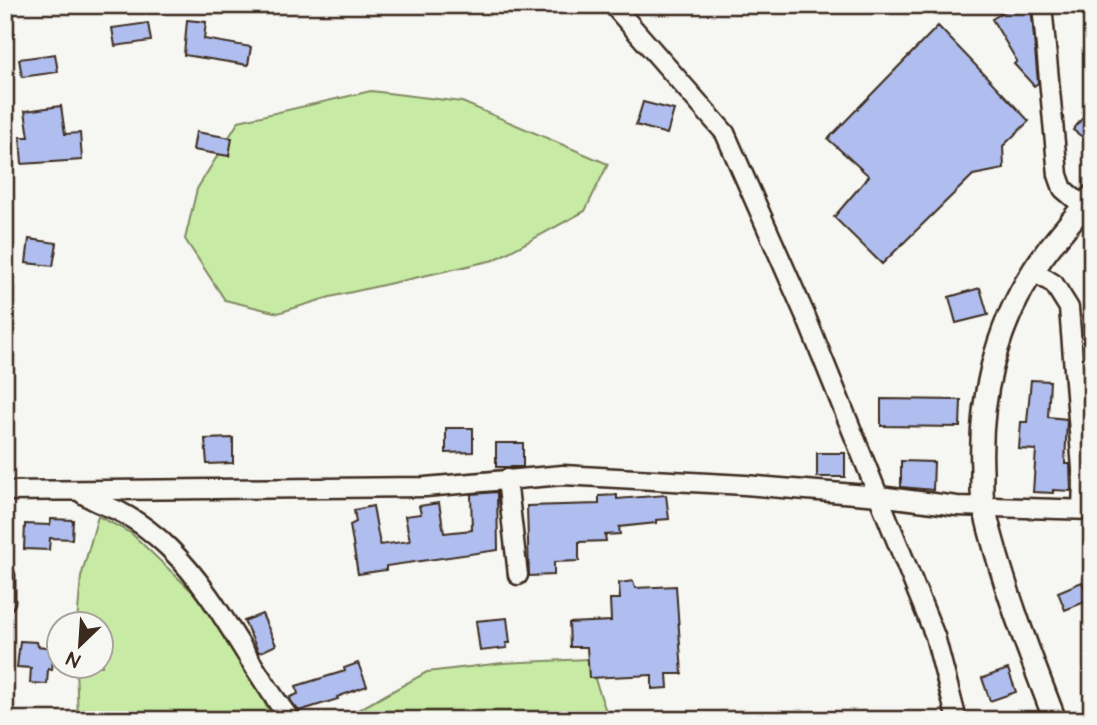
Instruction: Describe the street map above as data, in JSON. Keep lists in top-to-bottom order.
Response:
{
  "north": "bottom left"
}
